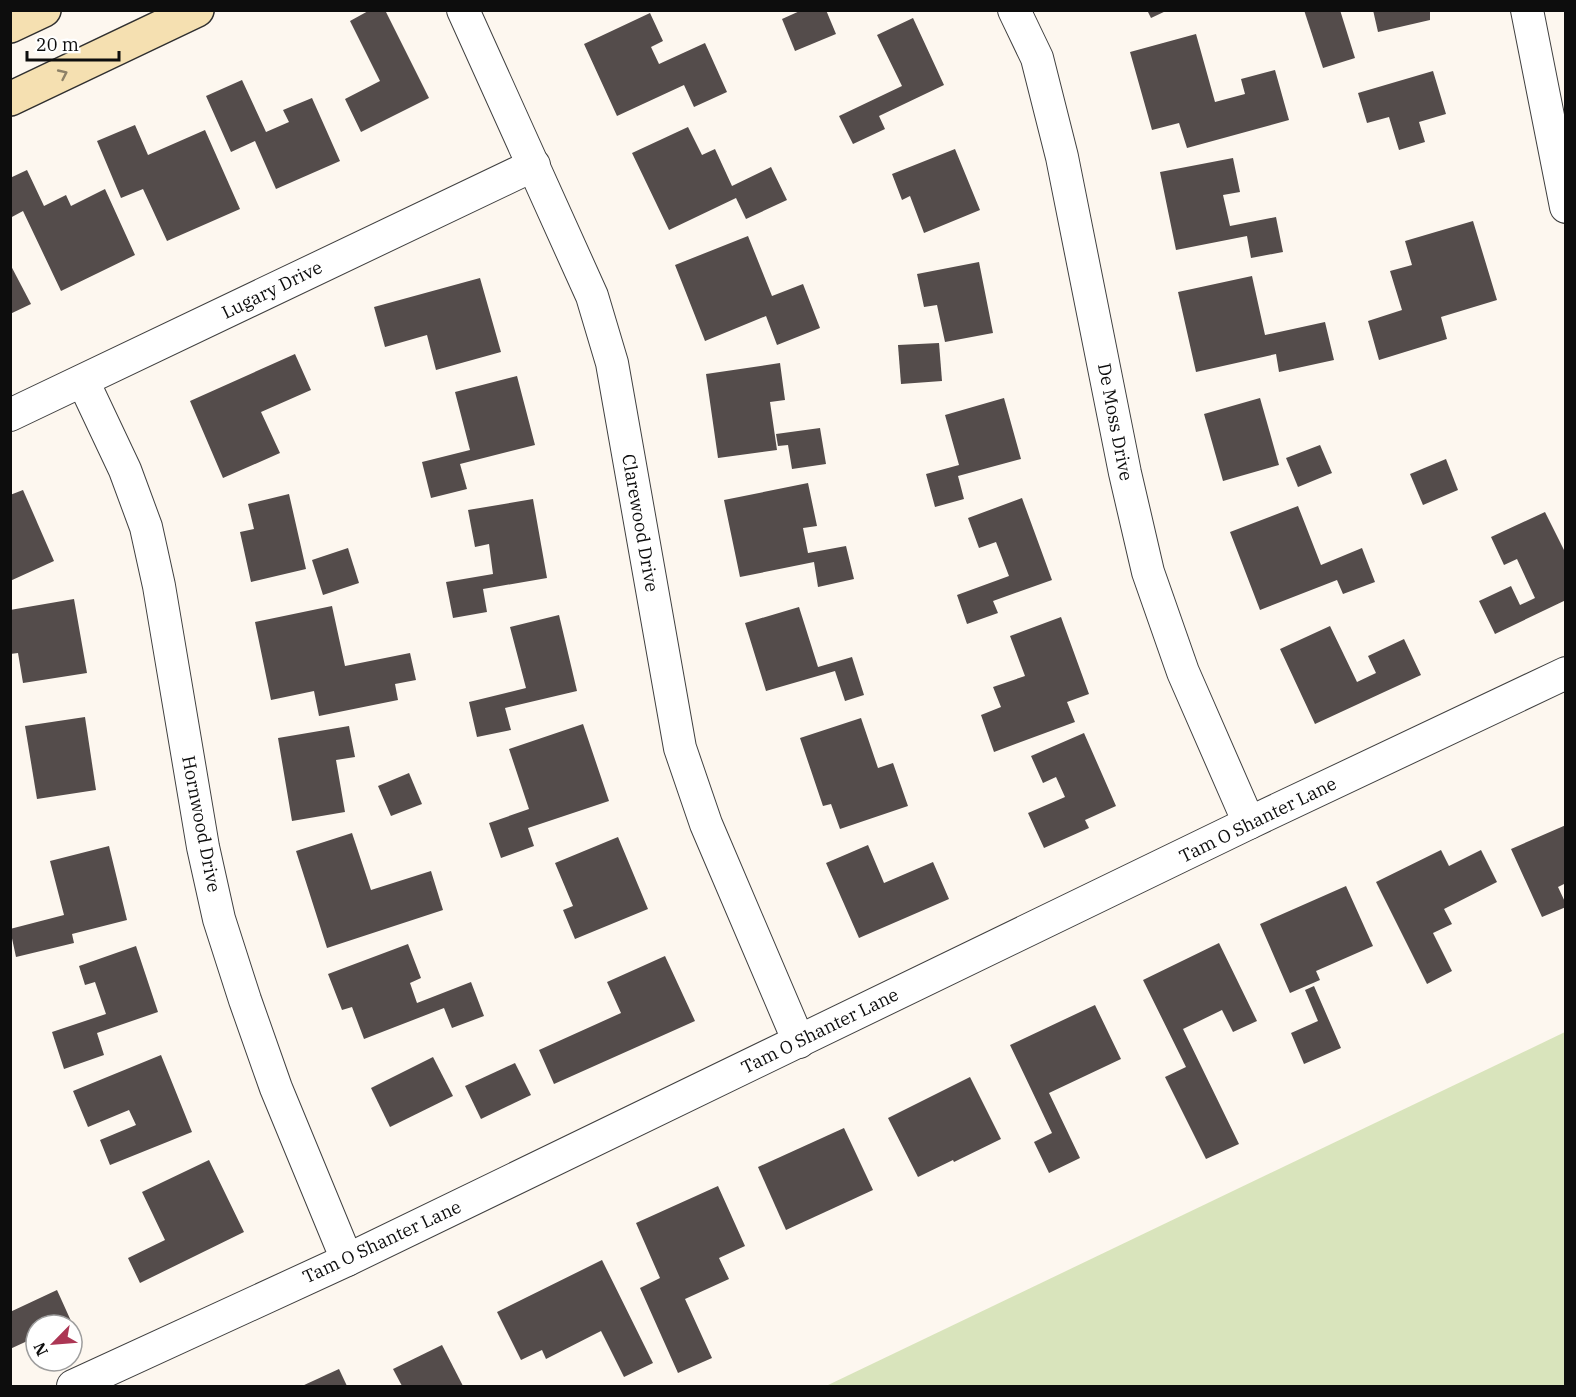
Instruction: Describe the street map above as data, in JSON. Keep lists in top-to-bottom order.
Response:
{
  "streets": {
    "street": [
      "Lugary Drive",
      "De Moss Drive",
      "Clarewood Drive",
      "Tam O Shanter Lane",
      "Hornwood Drive"
    ]
  },
  "crossings": [
    ["Lugary Drive", "Clarewood Drive"],
    ["Lugary Drive", "Hornwood Drive"],
    ["De Moss Drive", "Tam O Shanter Lane"],
    ["Clarewood Drive", "Tam O Shanter Lane"],
    ["Tam O Shanter Lane", "Hornwood Drive"]
  ],
  "scale_bar": "20 m",
  "north": "bottom left"
}
